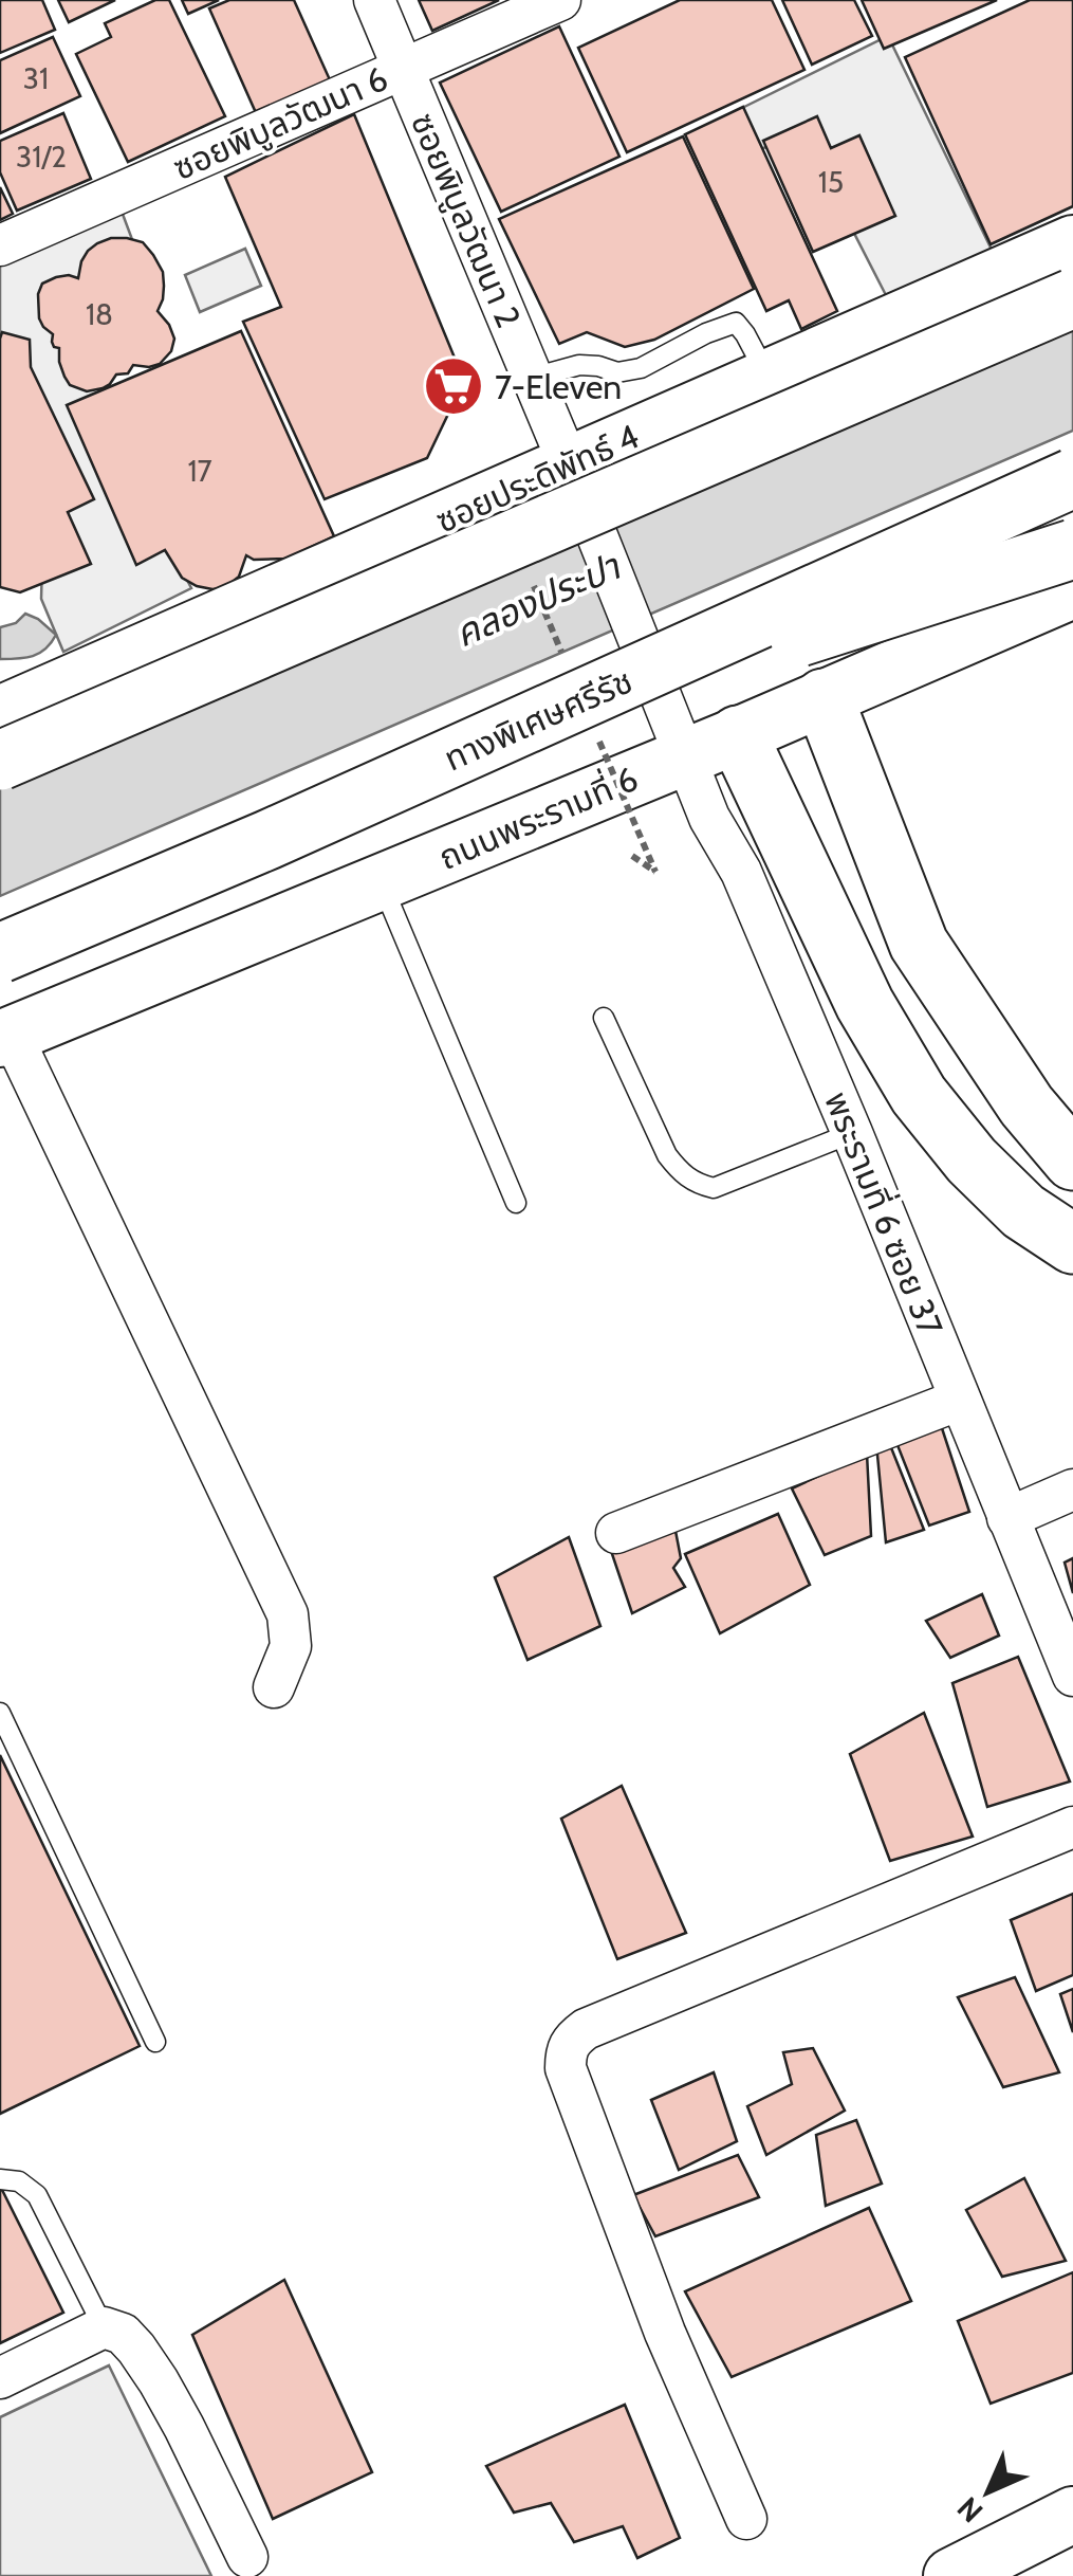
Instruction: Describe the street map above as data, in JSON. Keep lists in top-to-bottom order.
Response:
{
  "streets": {
    "highway": ["ทางพิเศษศรีรัช"],
    "street": [
      "ซอยพิบูลวัฒนา 6",
      "ซอยพิบูลวัฒนา 2",
      "ซอยประดิพัทธ์ 4",
      "ถนนพระรามที่ 6",
      "พระรามที่ 6 ซอย 37"
    ]
  },
  "crossings": [
    ["ซอยพิบูลวัฒนา 6", "ซอยพิบูลวัฒนา 2"],
    ["ซอยพิบูลวัฒนา 2", "ซอยประดิพัทธ์ 4"],
    ["ซอยพิบูลวัฒนา 2", "พระรามที่ 6 ซอย 37"],
    ["ถนนพระรามที่ 6", "พระรามที่ 6 ซอย 37"]
  ],
  "water": ["คลองประปา"],
  "places": {
    "supermarket": ["7-Eleven"]
  },
  "house_numbers": [
    "31",
    "31/2",
    "15",
    "18",
    "17"
  ],
  "north": "bottom left"
}
